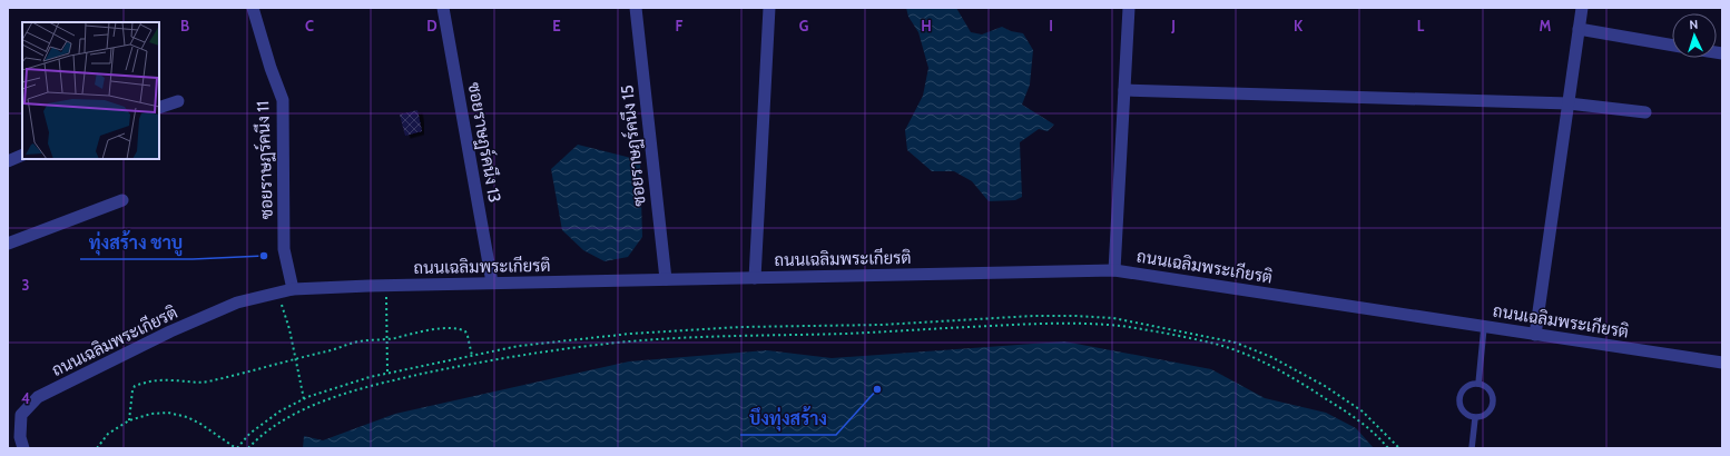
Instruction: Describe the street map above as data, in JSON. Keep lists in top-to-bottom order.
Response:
{
  "streets": {
    "street": [
      "ซอยราษฏร์คนึง 13",
      "ซอยราษฏร์คนึง 15",
      "ซอยราษฏร์คนึง 11",
      "ถนนเฉลิมพระเกียรติ"
    ]
  },
  "crossings": [
    ["ซอยราษฏร์คนึง 13", "ถนนเฉลิมพระเกียรติ"],
    ["ซอยราษฏร์คนึง 15", "ถนนเฉลิมพระเกียรติ"],
    ["ซอยราษฏร์คนึง 11", "ถนนเฉลิมพระเกียรติ"]
  ],
  "places": ["ทุ่งสร้าง ชาบู", "บึงทุ่งสร้าง"],
  "north": "top",
  "grid": {
    "columns": [
      "B",
      "C",
      "D",
      "E",
      "F",
      "G",
      "H",
      "I",
      "J",
      "K",
      "L",
      "M"
    ],
    "rows": ["3", "4"]
  }
}
